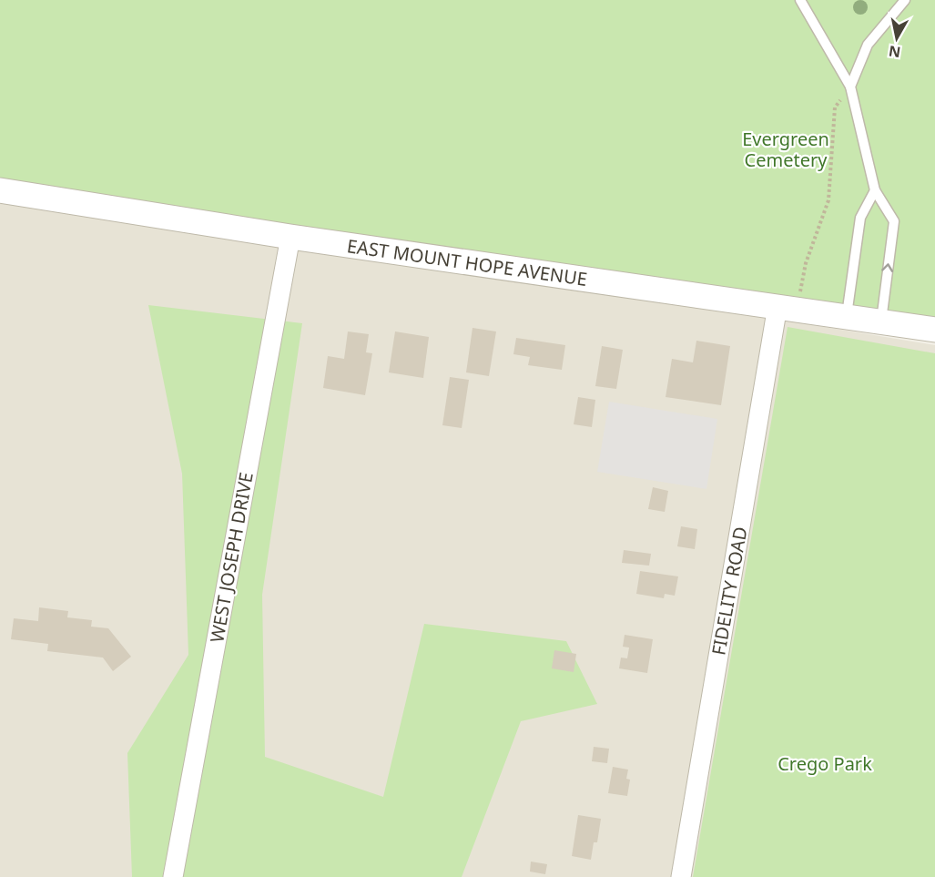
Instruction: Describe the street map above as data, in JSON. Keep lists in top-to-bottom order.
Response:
{
  "streets": {
    "street": ["EAST MOUNT HOPE AVENUE", "WEST JOSEPH DRIVE", "FIDELITY ROAD"]
  },
  "crossings": [
    ["EAST MOUNT HOPE AVENUE", "WEST JOSEPH DRIVE"],
    ["EAST MOUNT HOPE AVENUE", "FIDELITY ROAD"]
  ],
  "parks": ["Evergreen Cemetery", "Crego Park"],
  "north": "bottom"
}
